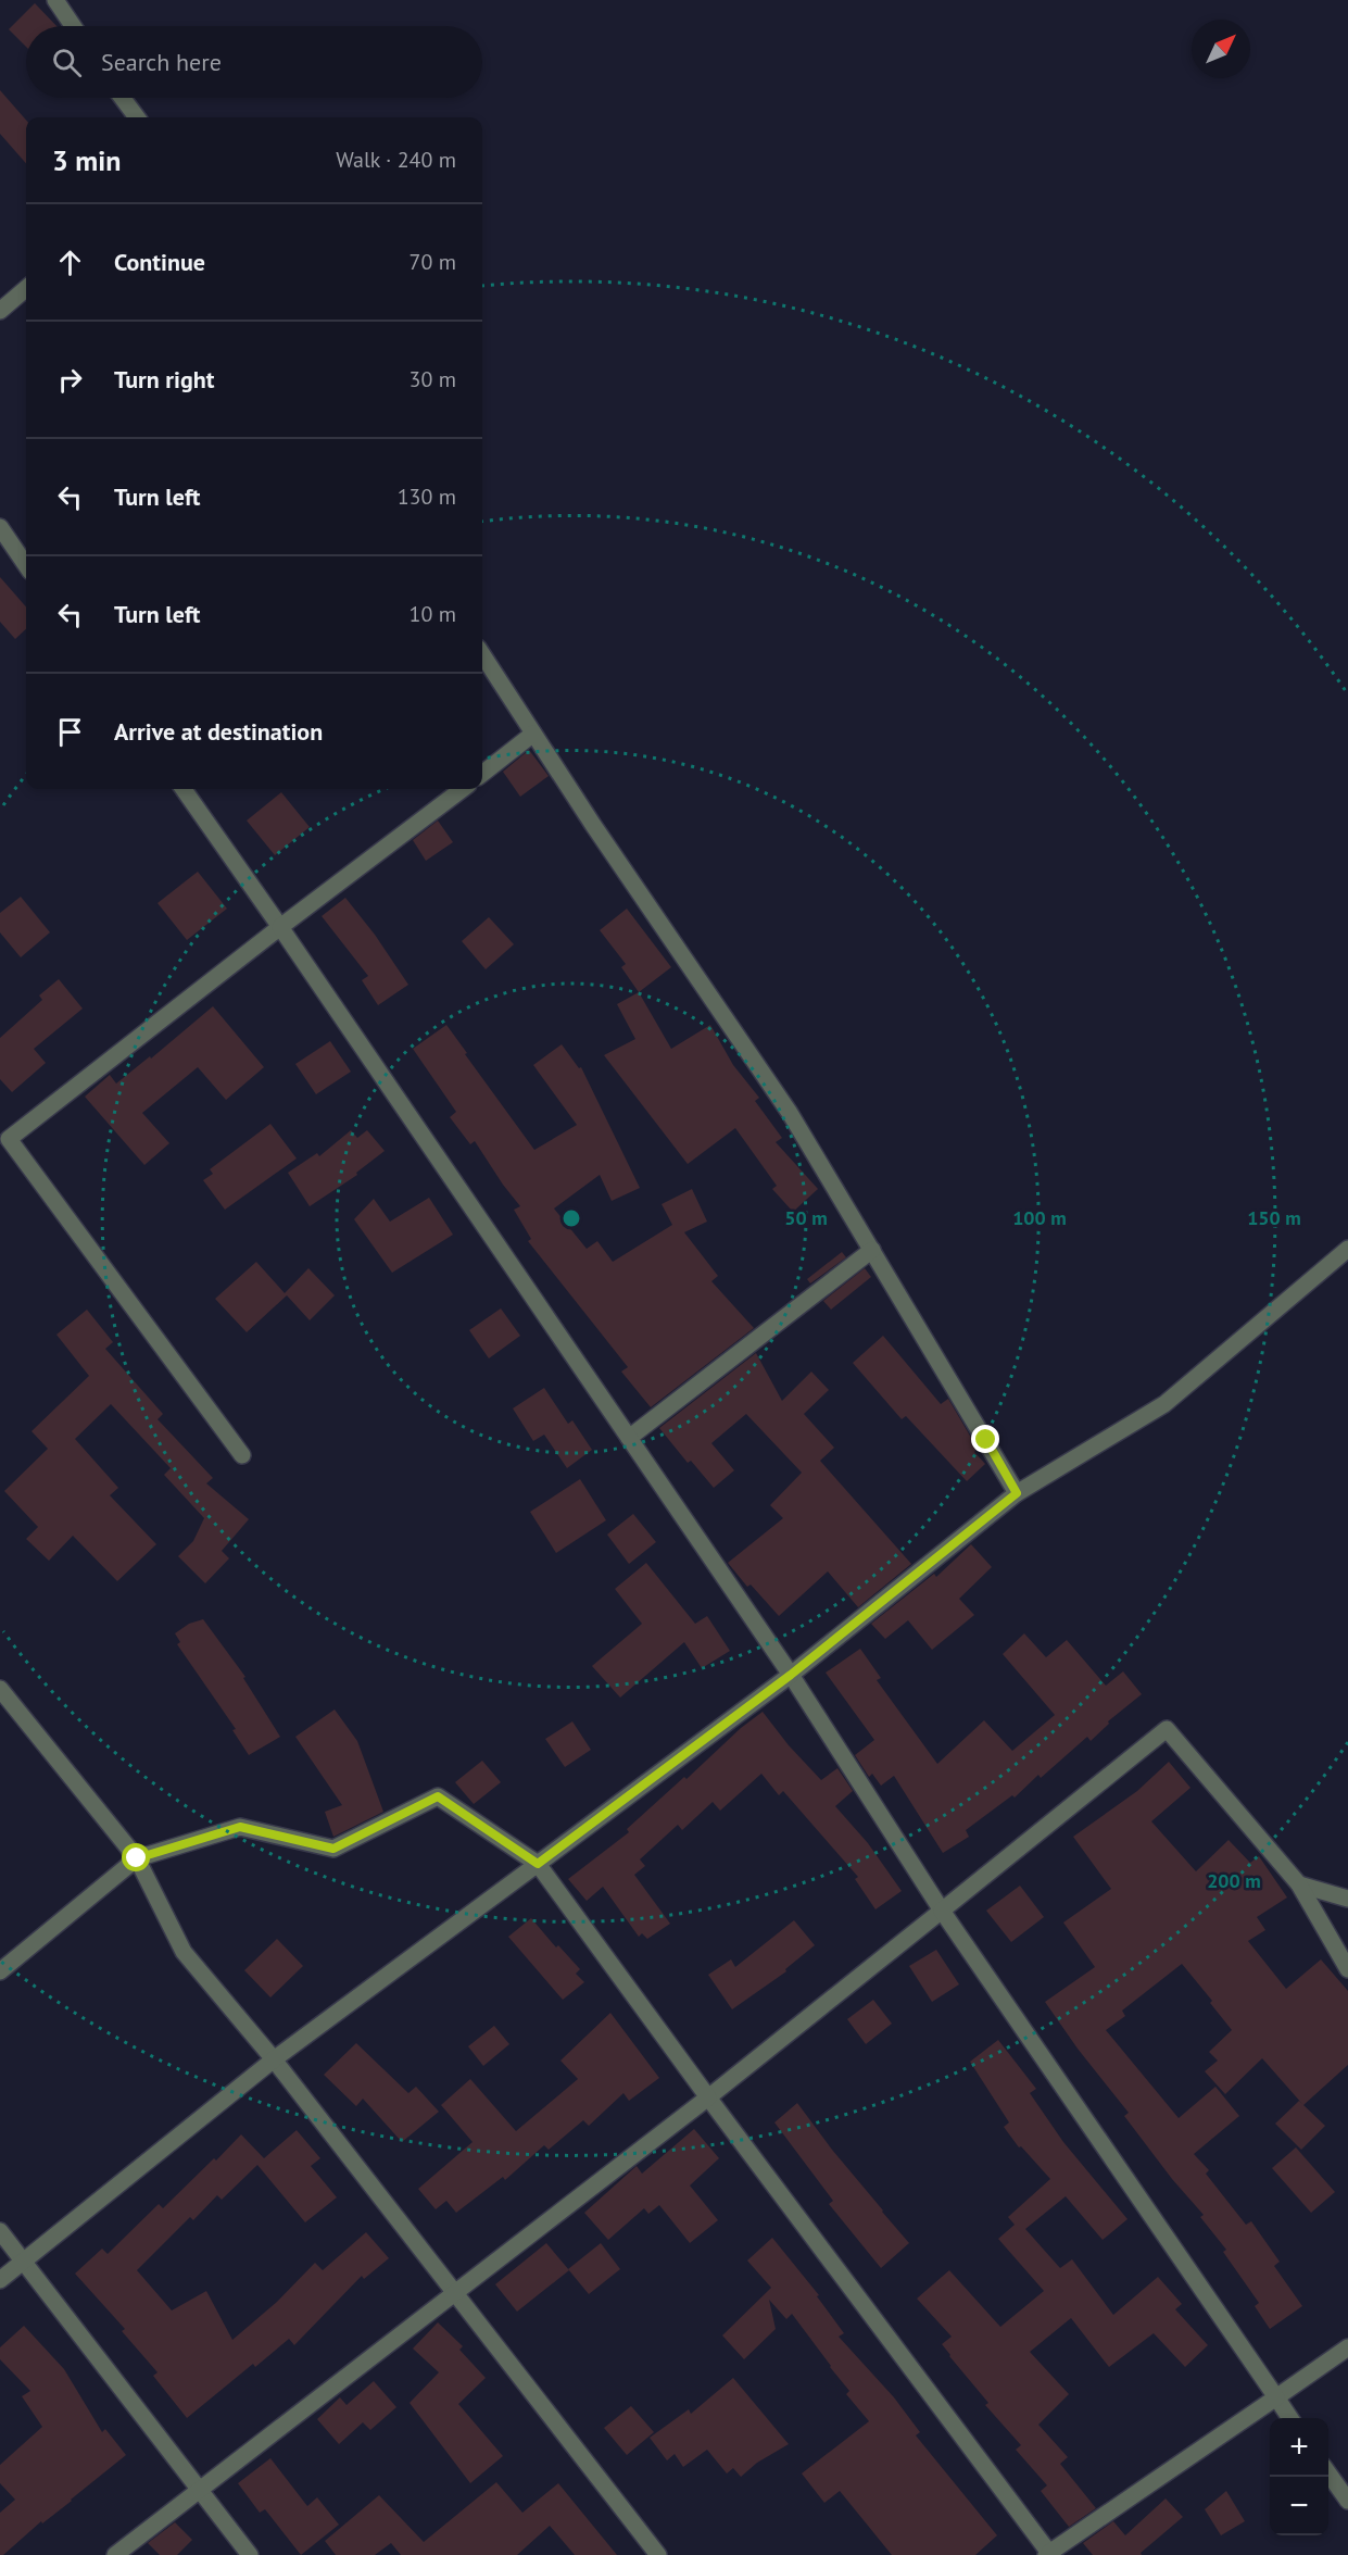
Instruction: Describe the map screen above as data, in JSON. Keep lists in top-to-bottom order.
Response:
{
  "north": "top right",
  "page": {
    "search": "Search here",
    "heading": ["3 min", "Walk · 240 m"],
    "list": [
      ["Continue", "70 m"],
      ["Turn right", "30 m"],
      ["Turn left", "130 m"],
      ["Turn left", "10 m"],
      "Arrive at destination"
    ],
    "map_buttons": ["+", "−"]
  },
  "rings": [
    "50 m",
    "100 m",
    "150 m",
    "200 m"
  ]
}
